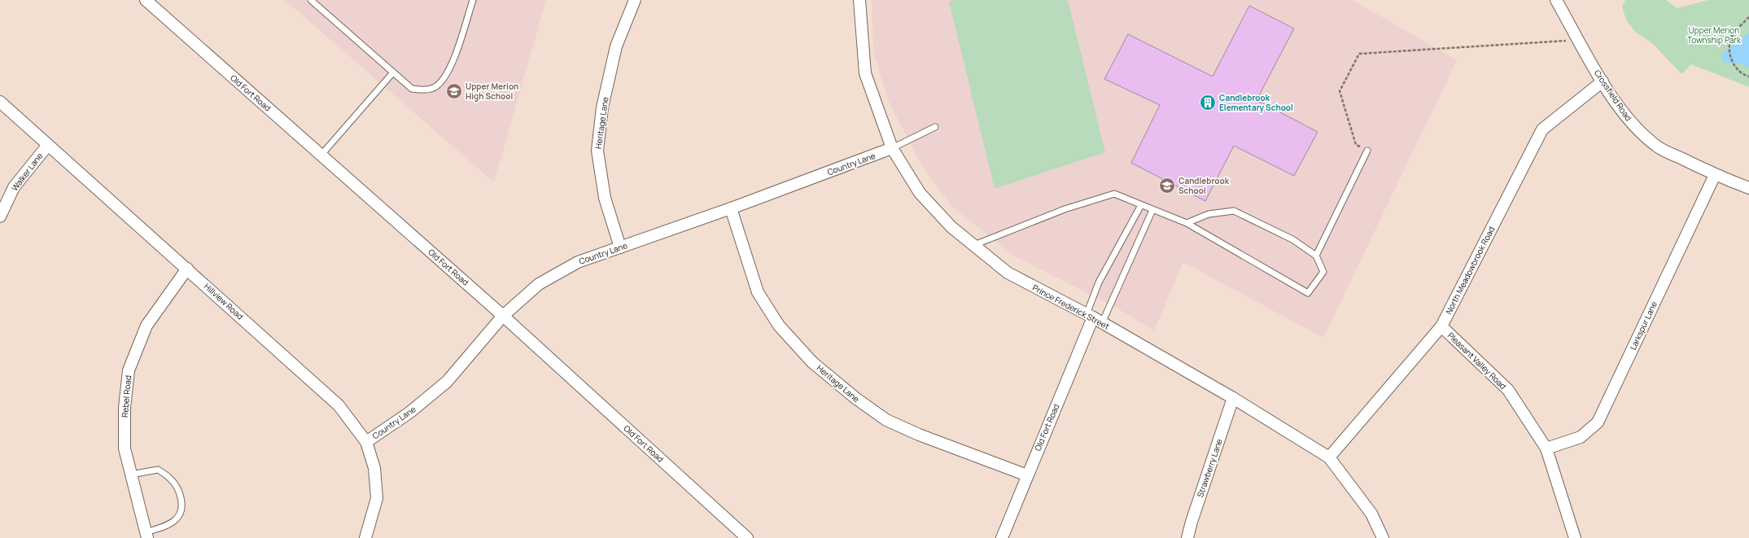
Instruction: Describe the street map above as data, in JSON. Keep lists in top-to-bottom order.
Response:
{
  "streets": {
    "street": [
      "Old Fort Road",
      "Crossfield Road",
      "Heritage Lane",
      "Country Lane",
      "Walker Lane",
      "North Meadowbrook Road",
      "Hillview Road",
      "Prince Frederick Street",
      "Larkspur Lane",
      "Pleasant Valley Road",
      "Rebel Road",
      "Strawberry Lane"
    ]
  },
  "crossings": [
    ["Old Fort Road", "Heritage Lane"],
    ["Old Fort Road", "Country Lane"],
    ["Old Fort Road", "Prince Frederick Street"],
    ["Crossfield Road", "North Meadowbrook Road"],
    ["Crossfield Road", "Larkspur Lane"],
    ["Heritage Lane", "Country Lane"],
    ["Country Lane", "Hillview Road"],
    ["Country Lane", "Prince Frederick Street"],
    ["Walker Lane", "Hillview Road"],
    ["North Meadowbrook Road", "Prince Frederick Street"],
    ["North Meadowbrook Road", "Pleasant Valley Road"],
    ["Hillview Road", "Rebel Road"],
    ["Prince Frederick Street", "Strawberry Lane"],
    ["Larkspur Lane", "Pleasant Valley Road"]
  ],
  "parks": ["Upper Merion Township Park"],
  "places": {
    "school or university": ["Upper Merion High School", "Candlebrook School"],
    "building": ["Candlebrook Elementary School"]
  }
}
